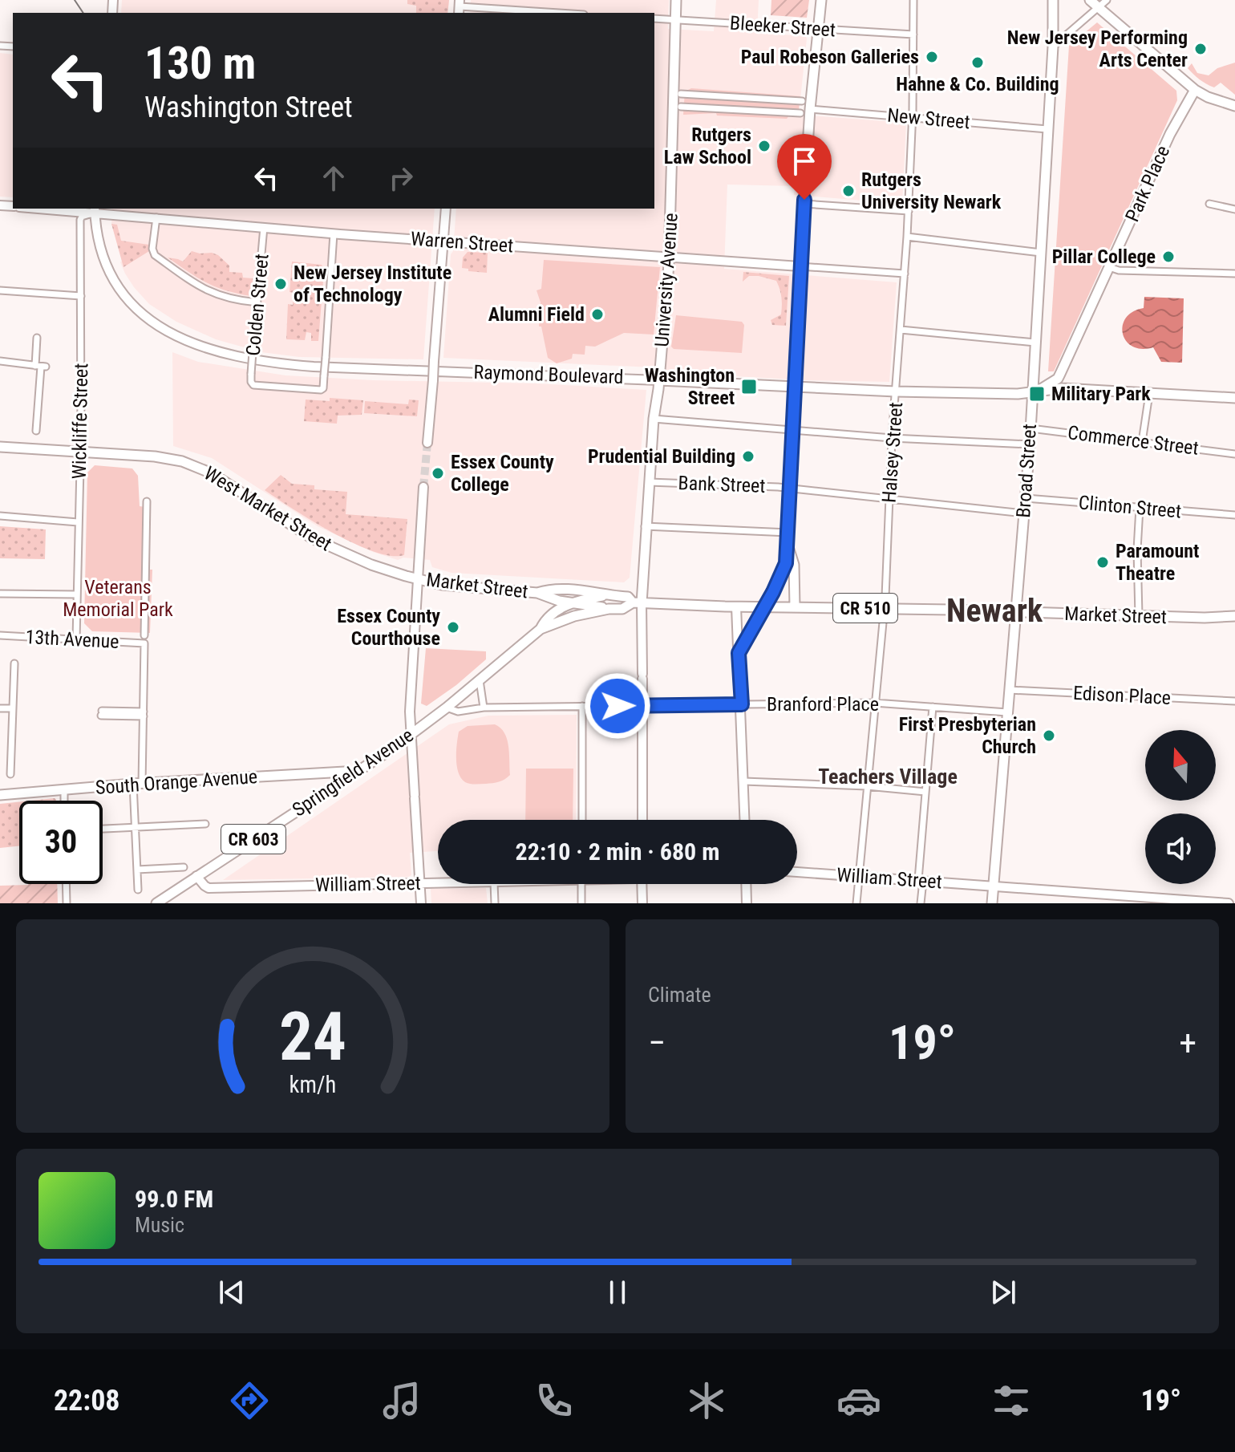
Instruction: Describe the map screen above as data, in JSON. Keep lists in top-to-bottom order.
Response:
{
  "streets": {
    "main road": [
      "Park Place",
      "University Avenue",
      "Raymond Boulevard",
      "Broad Street",
      "West Market Street",
      "Market Street",
      "CR 510",
      "Springfield Avenue",
      "South Orange Avenue",
      "CR 603"
    ],
    "street": [
      "Bleeker Street",
      "New Street",
      "Warren Street",
      "Colden Street",
      "Wickliffe Street",
      "Commerce Street",
      "Halsey Street",
      "Bank Street",
      "Clinton Street",
      "13th Avenue",
      "Edison Place",
      "Branford Place",
      "William Street"
    ]
  },
  "crossings": [
    ["Bleeker Street", "University Avenue"],
    ["Bleeker Street", "Halsey Street"],
    ["New Street", "Halsey Street"],
    ["New Street", "Broad Street"],
    ["Park Place", "Raymond Boulevard"],
    ["Park Place", "Broad Street"],
    ["Warren Street", "University Avenue"],
    ["Warren Street", "Colden Street"],
    ["Warren Street", "Raymond Boulevard"],
    ["Warren Street", "Wickliffe Street"],
    ["Warren Street", "Halsey Street"],
    ["University Avenue", "Raymond Boulevard"],
    ["University Avenue", "Bank Street"],
    ["University Avenue", "Market Street"],
    ["University Avenue", "Branford Place"],
    ["University Avenue", "Springfield Avenue"],
    ["Raymond Boulevard", "Wickliffe Street"],
    ["Raymond Boulevard", "Halsey Street"],
    ["Raymond Boulevard", "Broad Street"],
    ["Wickliffe Street", "West Market Street"],
    ["Wickliffe Street", "13th Avenue"],
    ["Commerce Street", "Broad Street"],
    ["Halsey Street", "Bank Street"],
    ["Halsey Street", "Market Street"],
    ["Halsey Street", "Branford Place"],
    ["Halsey Street", "William Street"],
    ["Broad Street", "Bank Street"],
    ["Broad Street", "Clinton Street"],
    ["Broad Street", "Market Street"],
    ["Broad Street", "Edison Place"],
    ["Broad Street", "Branford Place"],
    ["Broad Street", "William Street"],
    ["West Market Street", "Market Street"],
    ["Market Street", "Springfield Avenue"],
    ["Branford Place", "Springfield Avenue"],
    ["Springfield Avenue", "South Orange Avenue"],
    ["Springfield Avenue", "William Street"]
  ],
  "districts": ["Newark", "Teachers Village"],
  "parks": ["Veterans Memorial Park"],
  "places": {
    "other": [
      "New Jersey Performing Arts Center",
      "Paul Robeson Galleries",
      "Hahne & Co. Building",
      "Rutgers Law School",
      "Rutgers University Newark",
      "Pillar College",
      "New Jersey Institute of Technology",
      "Alumni Field",
      "Prudential Building",
      "Essex County College",
      "Paramount Theatre",
      "Essex County Courthouse",
      "First Presbyterian Church"
    ],
    "transit": ["Washington Street", "Military Park"]
  },
  "north": "top",
  "page": {
    "turn": ["130 m", "Washington Street"],
    "limit": "30",
    "trip": "22:10 · 2 min · 680 m",
    "tile": "Climate",
    "heat": ["−", "19°", "+"],
    "song": ["99.0 FM", "Music"],
    "tabs": ["22:08", "19°"],
    "gauge": ["24", "km/h"]
  }
}
